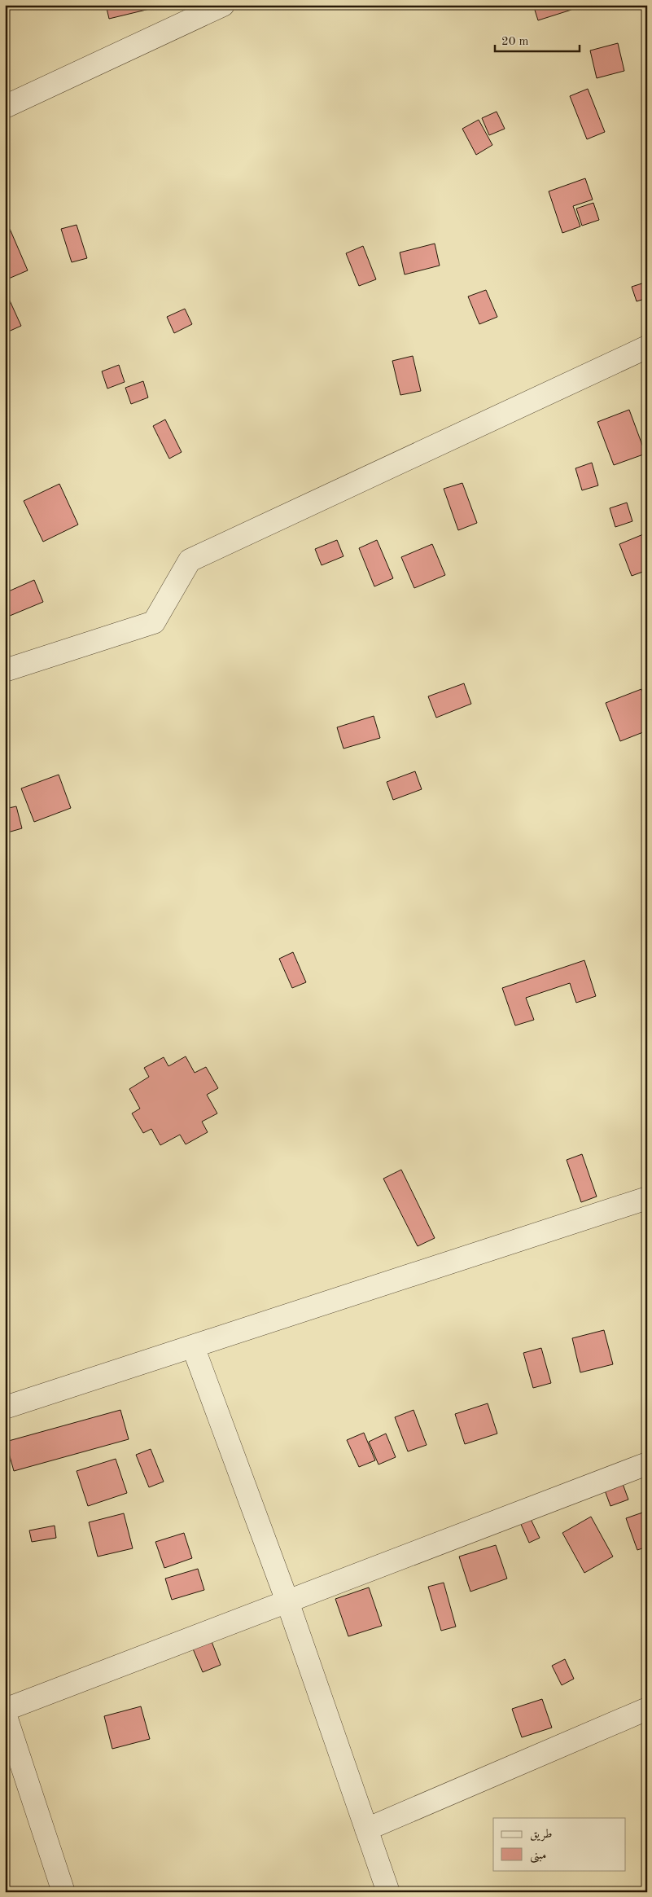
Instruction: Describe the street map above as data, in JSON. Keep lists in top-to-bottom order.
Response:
{
  "legend": ["طريق", "مبنى"],
  "scale_bar": "20 m"
}
